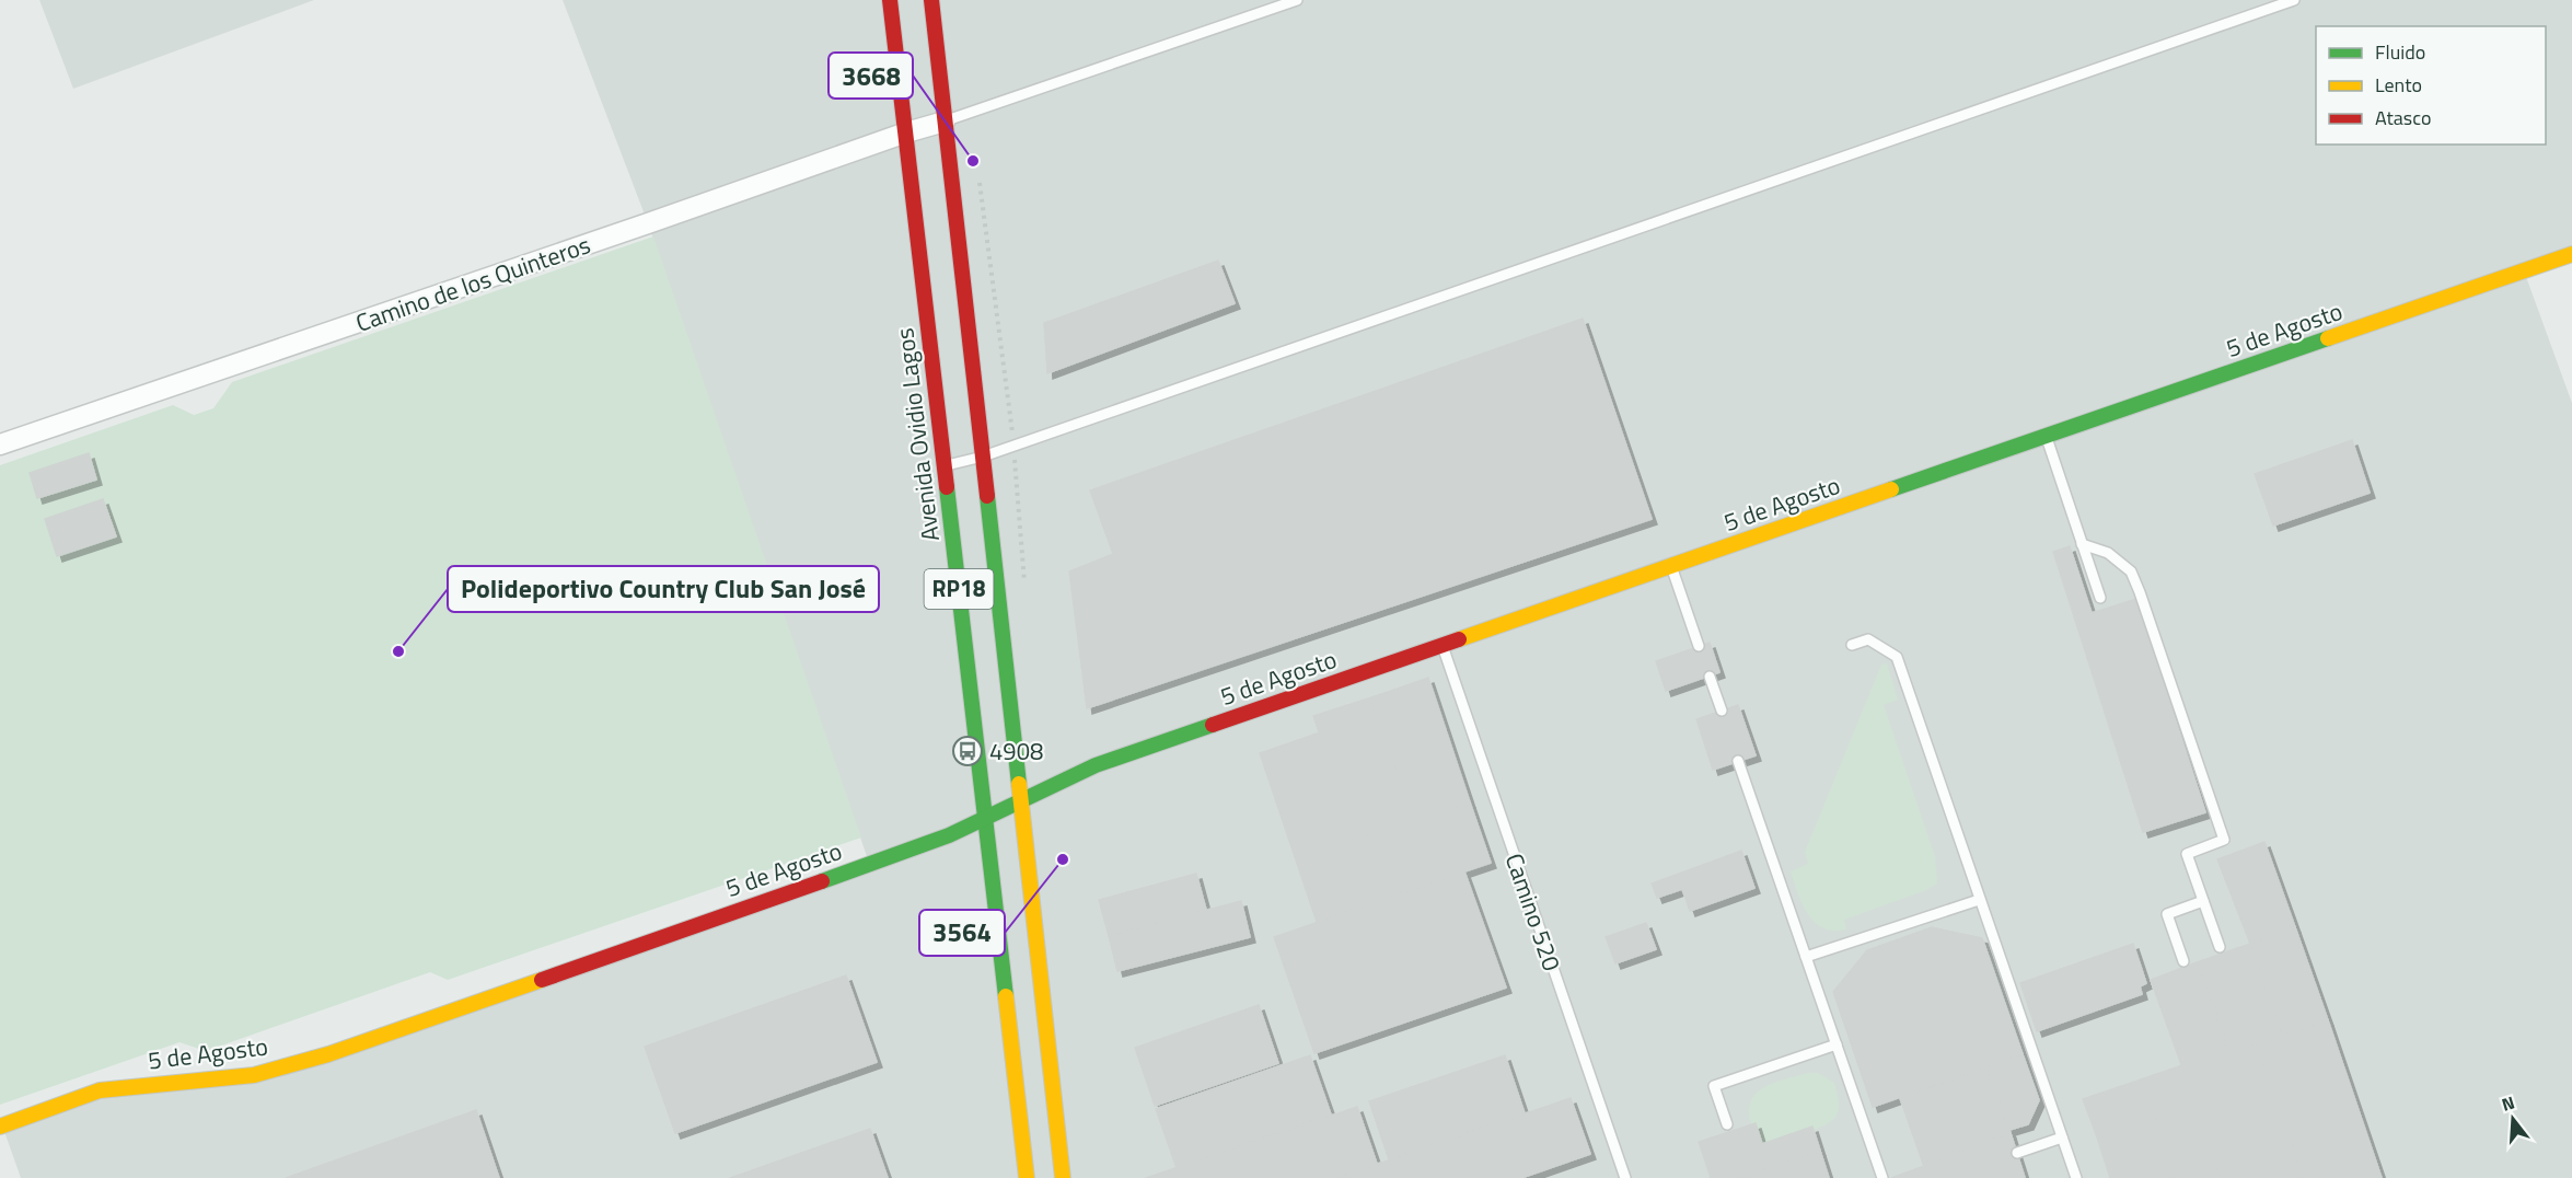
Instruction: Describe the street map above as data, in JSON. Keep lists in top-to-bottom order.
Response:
{
  "streets": {
    "street": [
      "Camino de los Quinteros",
      "5 de Agosto",
      "Avenida Ovidio Lagos",
      "RP18"
    ],
    "lane": ["Camino 520"]
  },
  "crossings": [
    ["Camino de los Quinteros", "Avenida Ovidio Lagos"],
    ["Camino de los Quinteros", "RP18"],
    ["5 de Agosto", "Avenida Ovidio Lagos"],
    ["5 de Agosto", "RP18"],
    ["5 de Agosto", "Camino 520"]
  ],
  "places": {
    "other": ["3668", "Polideportivo Country Club San José", "3564"],
    "bus stop": ["4908"]
  },
  "legend": ["Fluido", "Lento", "Atasco"],
  "north": "top"
}
